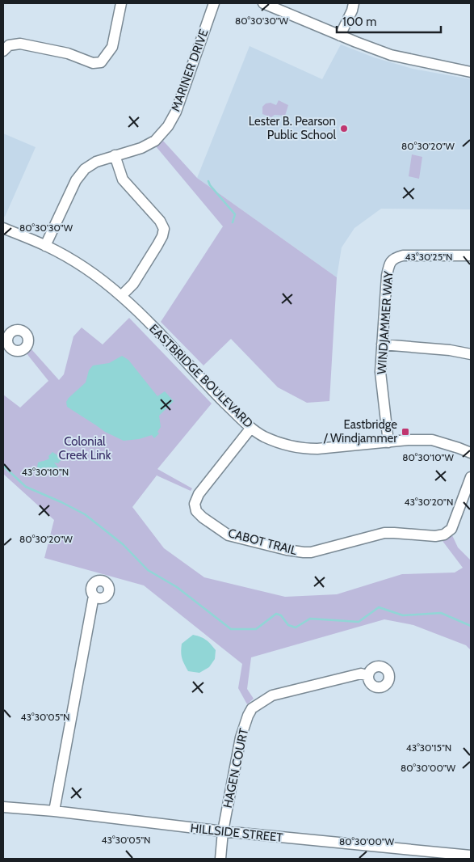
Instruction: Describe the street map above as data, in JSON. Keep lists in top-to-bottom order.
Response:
{
  "streets": {
    "street": [
      "MARINER DRIVE",
      "WINDJAMMER WAY",
      "EASTBRIDGE BOULEVARD",
      "CABOT TRAIL",
      "HAGEN COURT",
      "HILLSIDE STREET"
    ]
  },
  "crossings": [
    ["MARINER DRIVE", "EASTBRIDGE BOULEVARD"],
    ["WINDJAMMER WAY", "EASTBRIDGE BOULEVARD"],
    ["EASTBRIDGE BOULEVARD", "CABOT TRAIL"],
    ["HAGEN COURT", "HILLSIDE STREET"]
  ],
  "parks": ["Colonial Creek Link"],
  "places": {
    "other": ["Lester B. Pearson Public School"],
    "transit": ["Eastbridge / Windjammer"]
  },
  "scale_bar": "100 m",
  "coordinates": [
    "80°30'30\"W",
    "80°30'20\"W",
    "43°30'25\"N",
    "80°30'10\"W",
    "43°30'10\"N",
    "43°30'20\"N",
    "43°30'05\"N",
    "43°30'15\"N",
    "80°30'00\"W"
  ]
}
